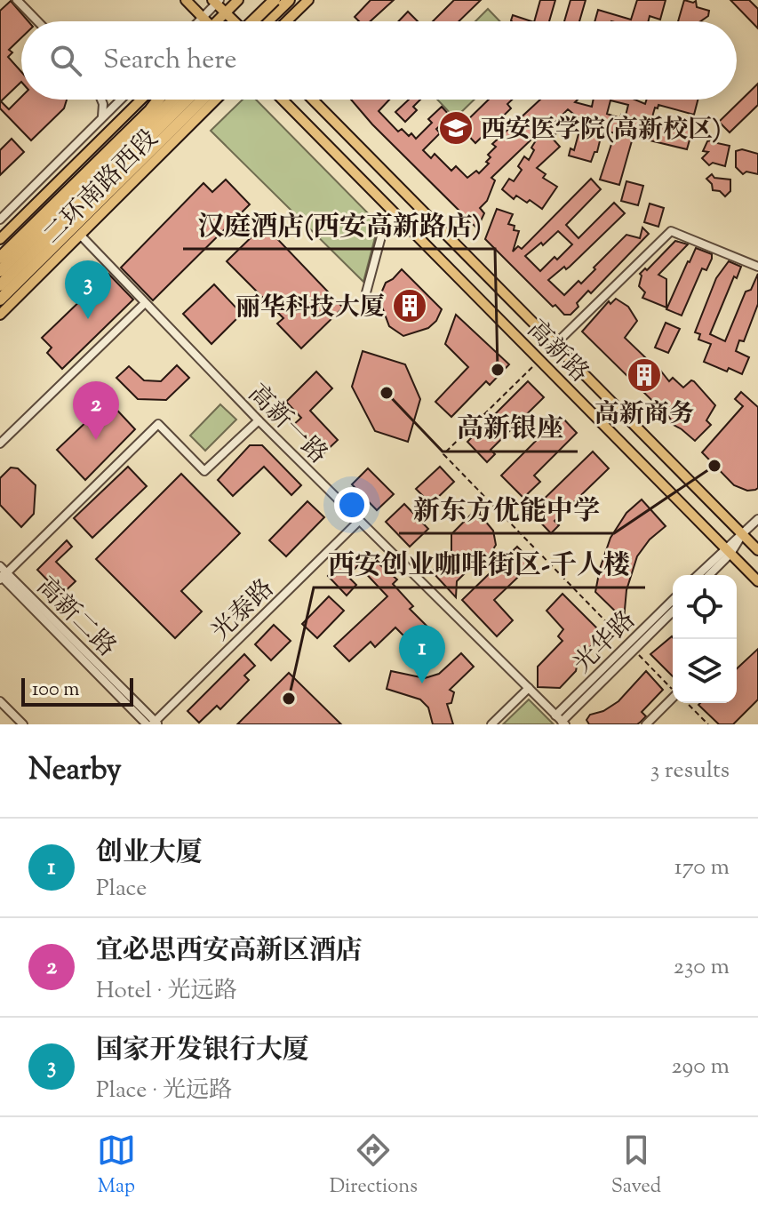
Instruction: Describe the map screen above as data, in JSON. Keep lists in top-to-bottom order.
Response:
{
  "streets": {
    "highway": ["二环南路西段"],
    "main road": ["高新路"],
    "street": [
      "高新一路",
      "光泰路",
      "高新二路",
      "光华路"
    ]
  },
  "crossings": [
    ["二环南路西段", "高新一路"],
    ["高新一路", "光泰路"],
    ["高新一路", "光华路"],
    ["光泰路", "高新二路"]
  ],
  "places": {
    "school or university": ["西安医学院(高新校区)"],
    "building": ["丽华科技大厦", "高新商务"],
    "other": [
      "汉庭酒店(西安高新路店)",
      "高新银座",
      "新东方优能中学",
      "西安创业咖啡街区-千人楼"
    ]
  },
  "scale_bar": "100 m",
  "page": {
    "search": "Search here",
    "pins": ["3", "2", "1"],
    "scale": "100 m",
    "heading": ["Nearby", "3 results"],
    "list": [
      {
        "mark": "1",
        "name": "创业大厦",
        "note": "Place",
        "value": "170 m"
      },
      {
        "mark": "2",
        "name": "宜必思西安高新区酒店",
        "note": "Hotel · 光远路",
        "value": "230 m"
      },
      {
        "mark": "3",
        "name": "国家开发银行大厦",
        "note": "Place · 光远路",
        "value": "290 m"
      }
    ],
    "nav": ["Map", "Directions", "Saved"]
  }
}
